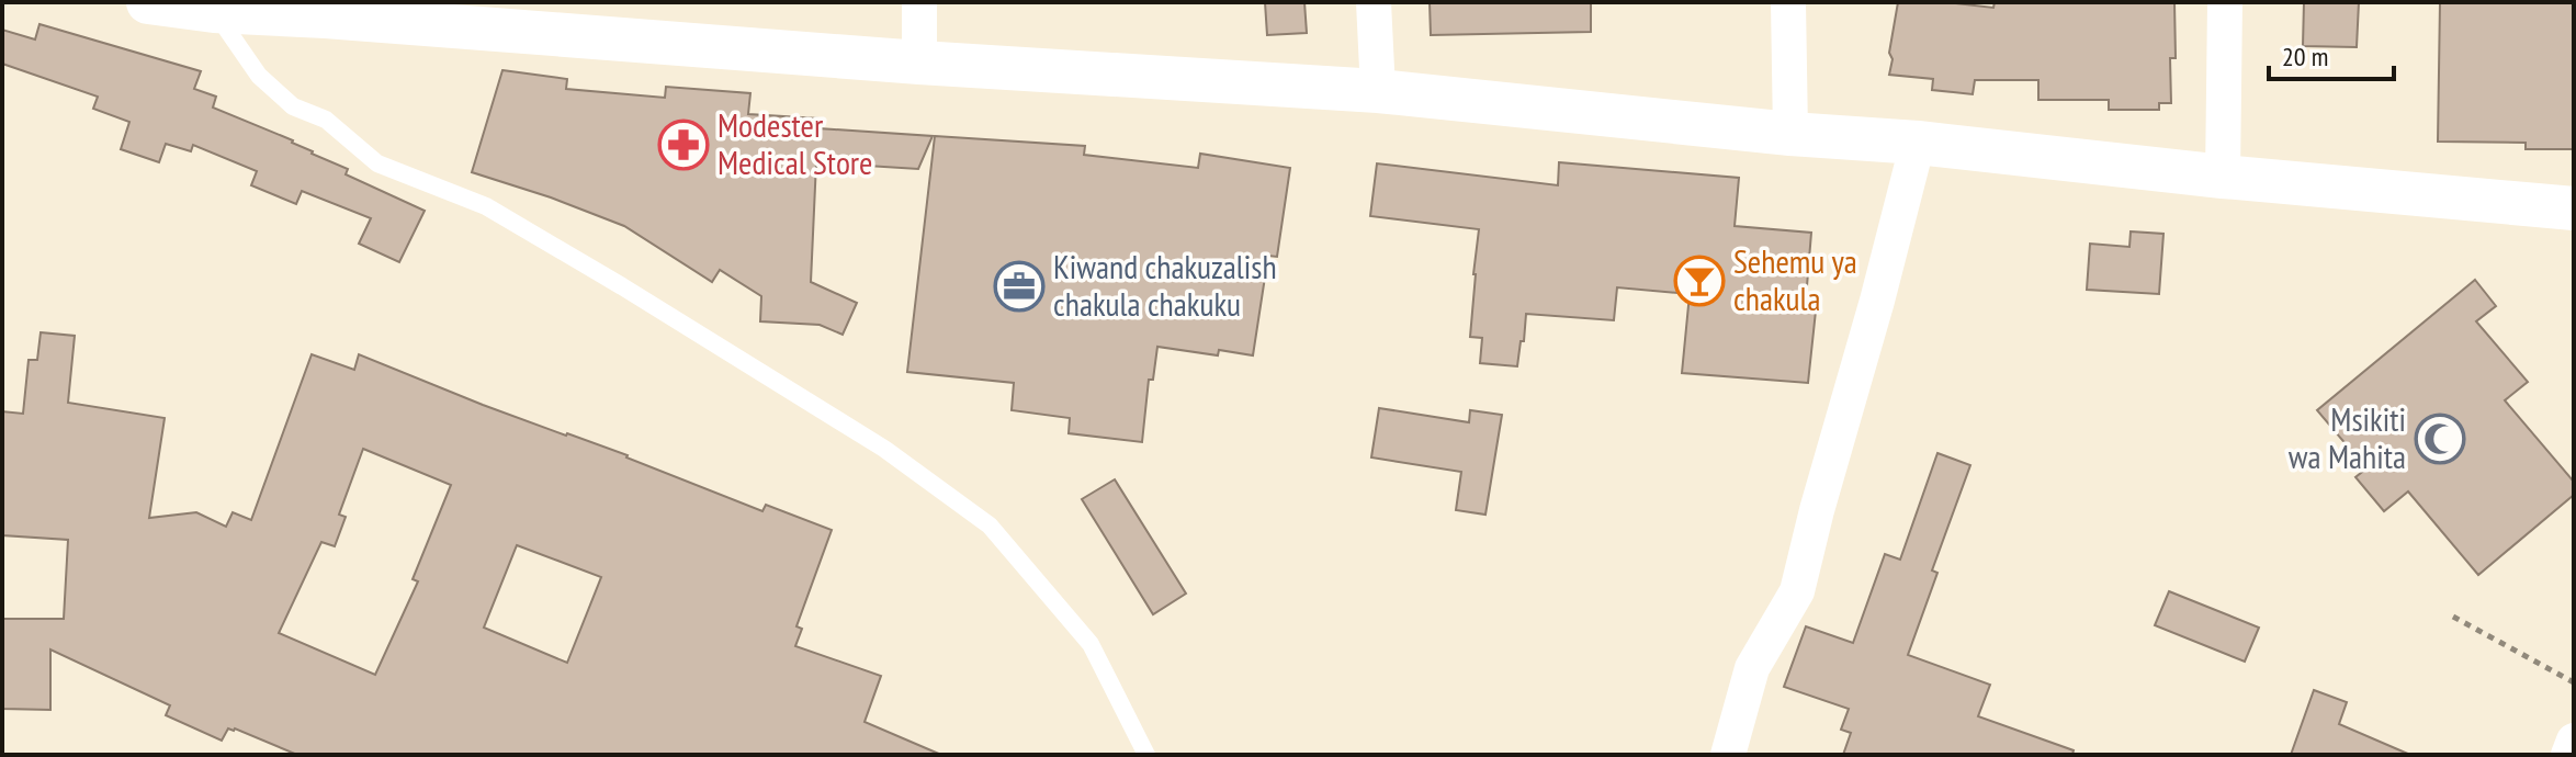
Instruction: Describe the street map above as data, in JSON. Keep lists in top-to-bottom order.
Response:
{
  "places": {
    "pharmacy": ["Modester Medical Store"],
    "bar": ["Sehemu ya chakula"],
    "office": ["Kiwand chakuzalish chakula chakuku"],
    "mosque": ["Msikiti wa Mahita"]
  },
  "scale_bar": "20 m"
}
